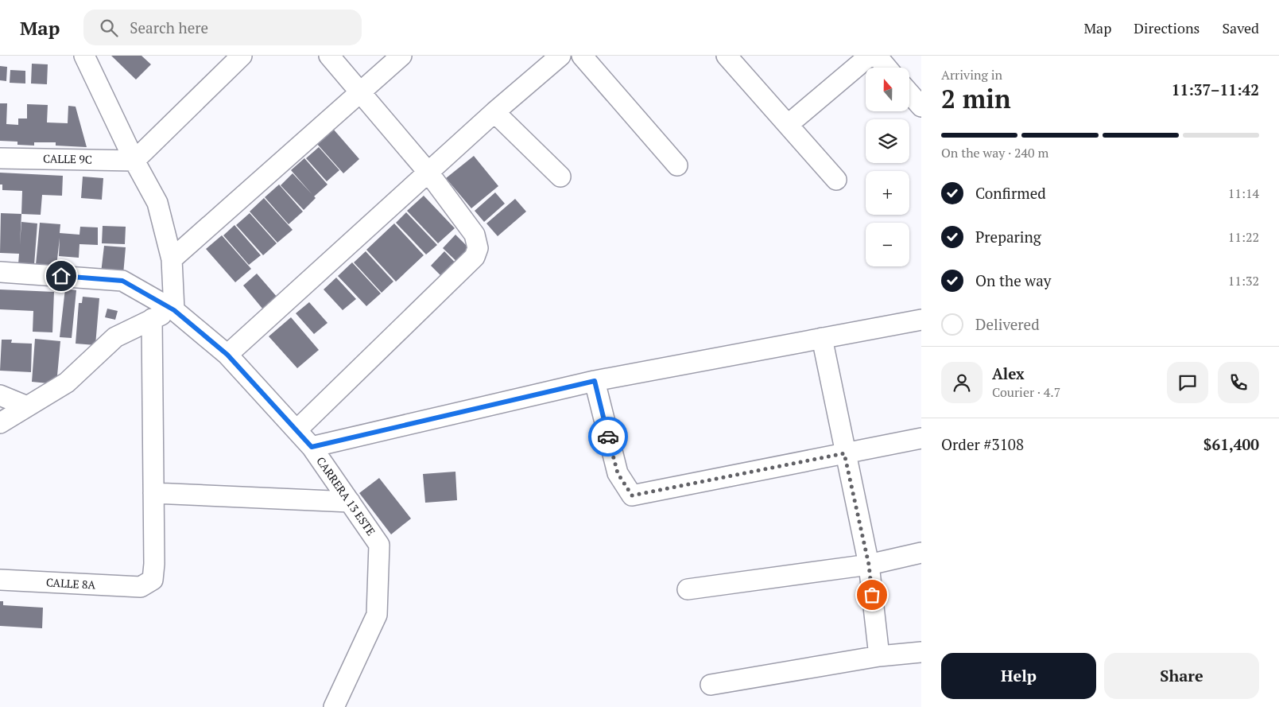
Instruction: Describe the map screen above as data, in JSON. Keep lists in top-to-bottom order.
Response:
{
  "streets": {
    "street": ["CALLE 9C", "CARRERA 13 ESTE", "CALLE 8A"]
  },
  "north": "top",
  "page": {
    "header": "Map",
    "search": "Search here",
    "nav": ["Map", "Directions", "Saved"],
    "heading": ["2 min", "Arriving in", "11:37–11:42"],
    "panel": [
      "Alex",
      "Courier · 4.7",
      "Order #3108",
      "$61,400"
    ],
    "map_buttons": ["+", "−"],
    "bar": "On the way · 240 m",
    "list": [
      ["Confirmed", "11:14"],
      ["Preparing", "11:22"],
      ["On the way", "11:32"],
      "Delivered"
    ],
    "buttons": ["Help", "Share"]
  }
}
